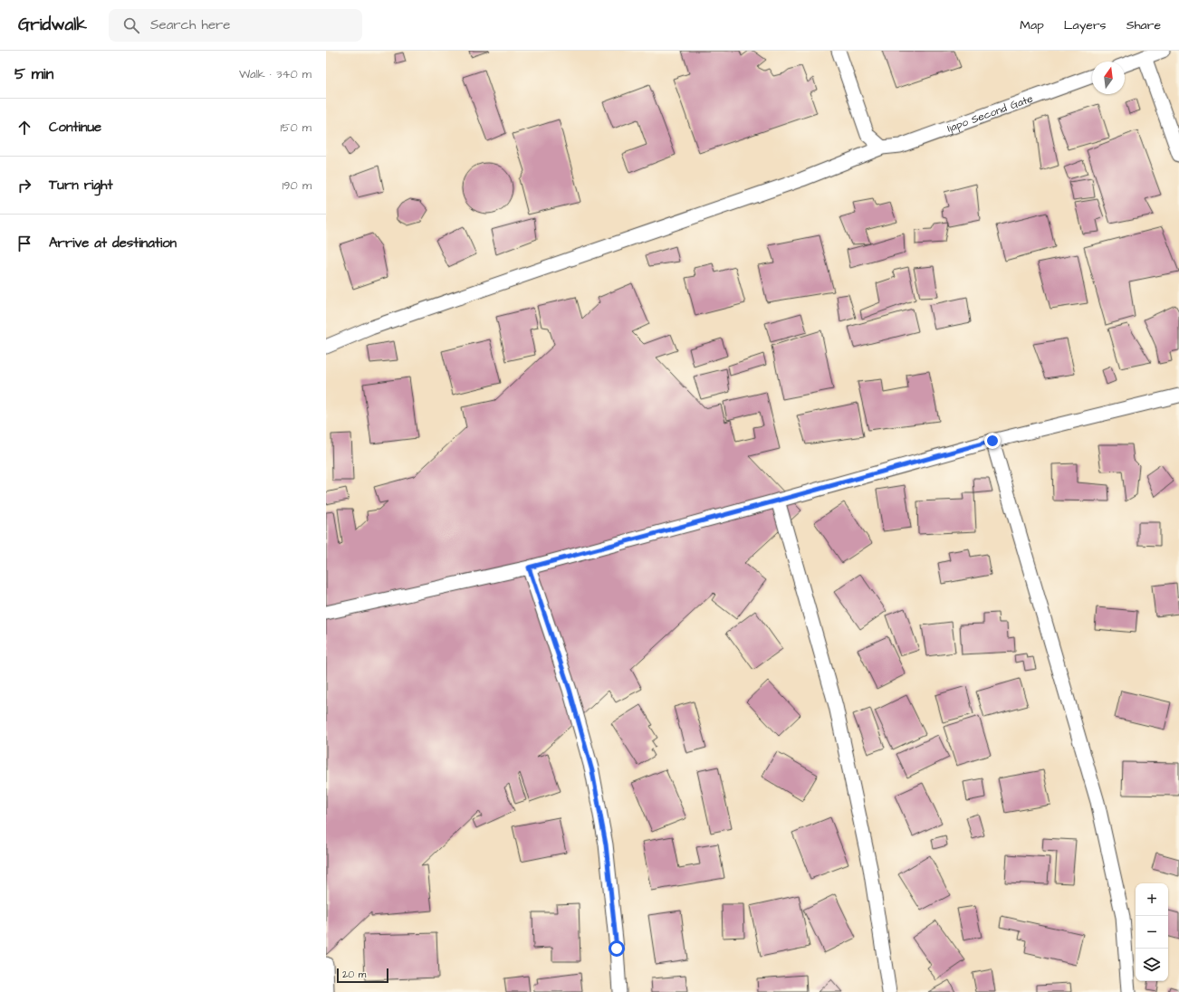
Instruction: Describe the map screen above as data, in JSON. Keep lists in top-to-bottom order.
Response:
{
  "streets": {
    "street": ["Ijapo Second Gate"]
  },
  "scale_bar": "20 m",
  "north": "top",
  "page": {
    "header": "Gridwalk",
    "search": "Search here",
    "nav": ["Map", "Layers", "Share"],
    "heading": ["5 min", "Walk · 340 m"],
    "list": [
      ["Continue", "150 m"],
      ["Turn right", "190 m"],
      "Arrive at destination"
    ],
    "map_buttons": ["+", "−"],
    "scale": "20 m"
  }
}
